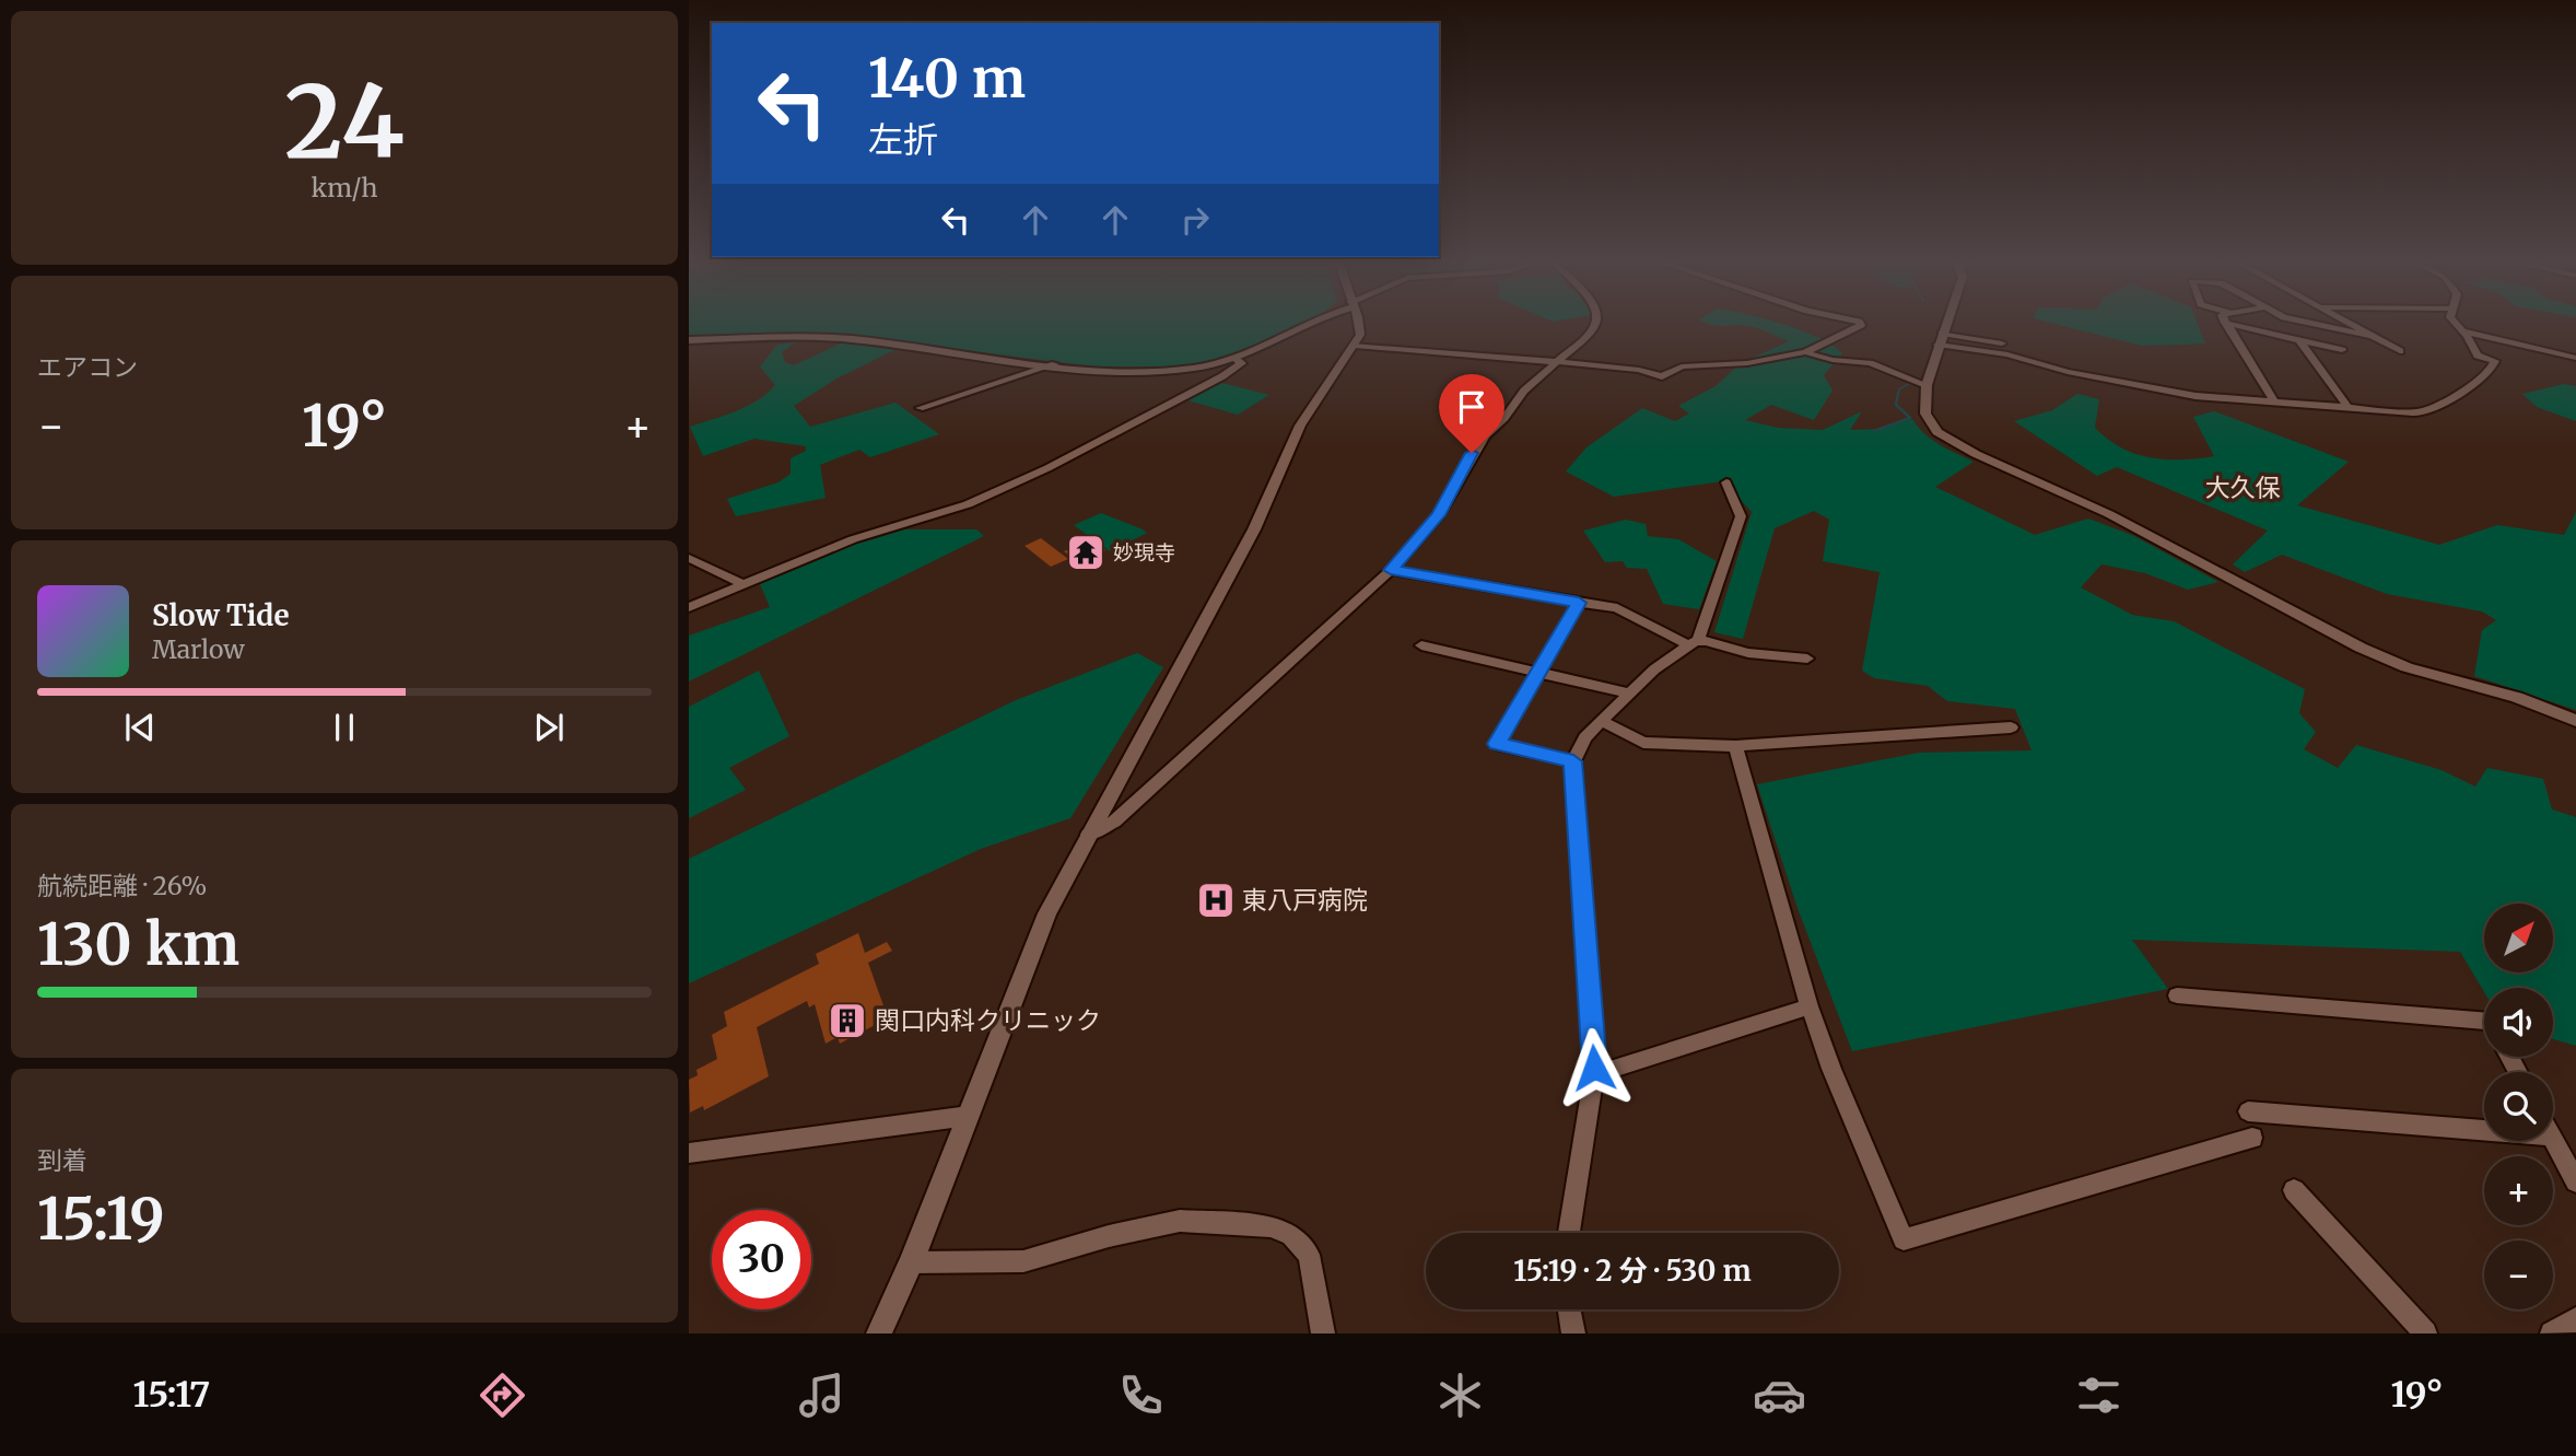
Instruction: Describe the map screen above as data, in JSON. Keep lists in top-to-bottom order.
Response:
{
  "districts": ["大久保"],
  "places": {
    "temple": ["妙現寺"],
    "hospital": ["東八戸病院"],
    "building": ["関口内科クリニック"]
  },
  "north": "top right",
  "page": {
    "tile": [
      ["24", "km/h"],
      "エアコン",
      ["航続距離 · 26%", "130 km"],
      ["到着", "15:19"]
    ],
    "turn": ["140 m", "左折"],
    "heat": ["−", "19°", "+"],
    "song": ["Slow Tide", "Marlow"],
    "map_buttons": ["+", "−"],
    "limit": "30",
    "trip": "15:19 · 2 分 · 530 m",
    "tabs": ["15:17", "19°"]
  }
}
